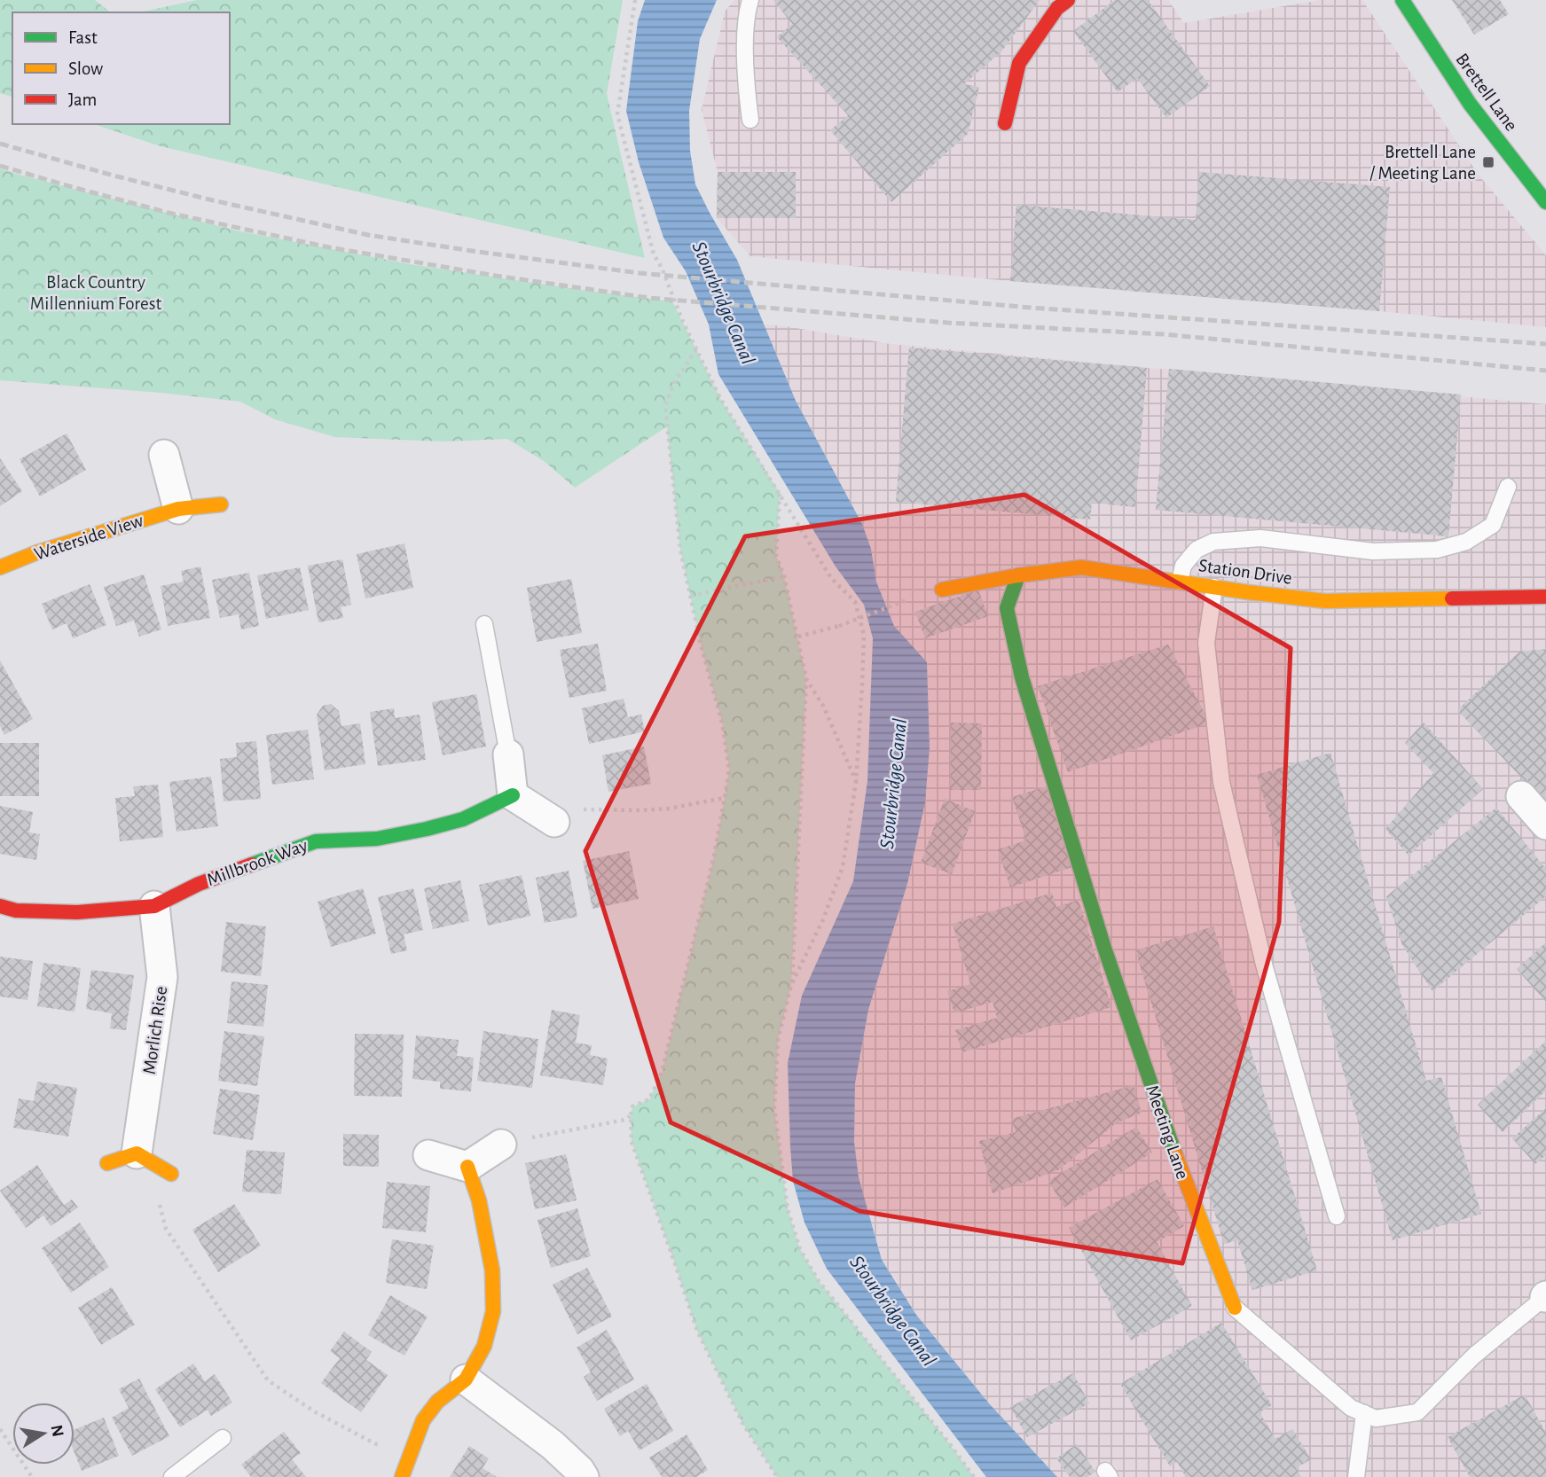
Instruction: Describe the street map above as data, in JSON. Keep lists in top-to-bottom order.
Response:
{
  "streets": {
    "street": [
      "Brettell Lane",
      "Waterside View",
      "Station Drive",
      "Millbrook Way",
      "Morlich Rise",
      "Meeting Lane"
    ]
  },
  "crossings": [
    ["Station Drive", "Meeting Lane"],
    ["Millbrook Way", "Morlich Rise"]
  ],
  "water": ["Stourbridge Canal"],
  "parks": ["Black Country Millennium Forest"],
  "places": {
    "transit": ["Brettell Lane / Meeting Lane"]
  },
  "legend": ["Fast", "Slow", "Jam"],
  "north": "right"
}
